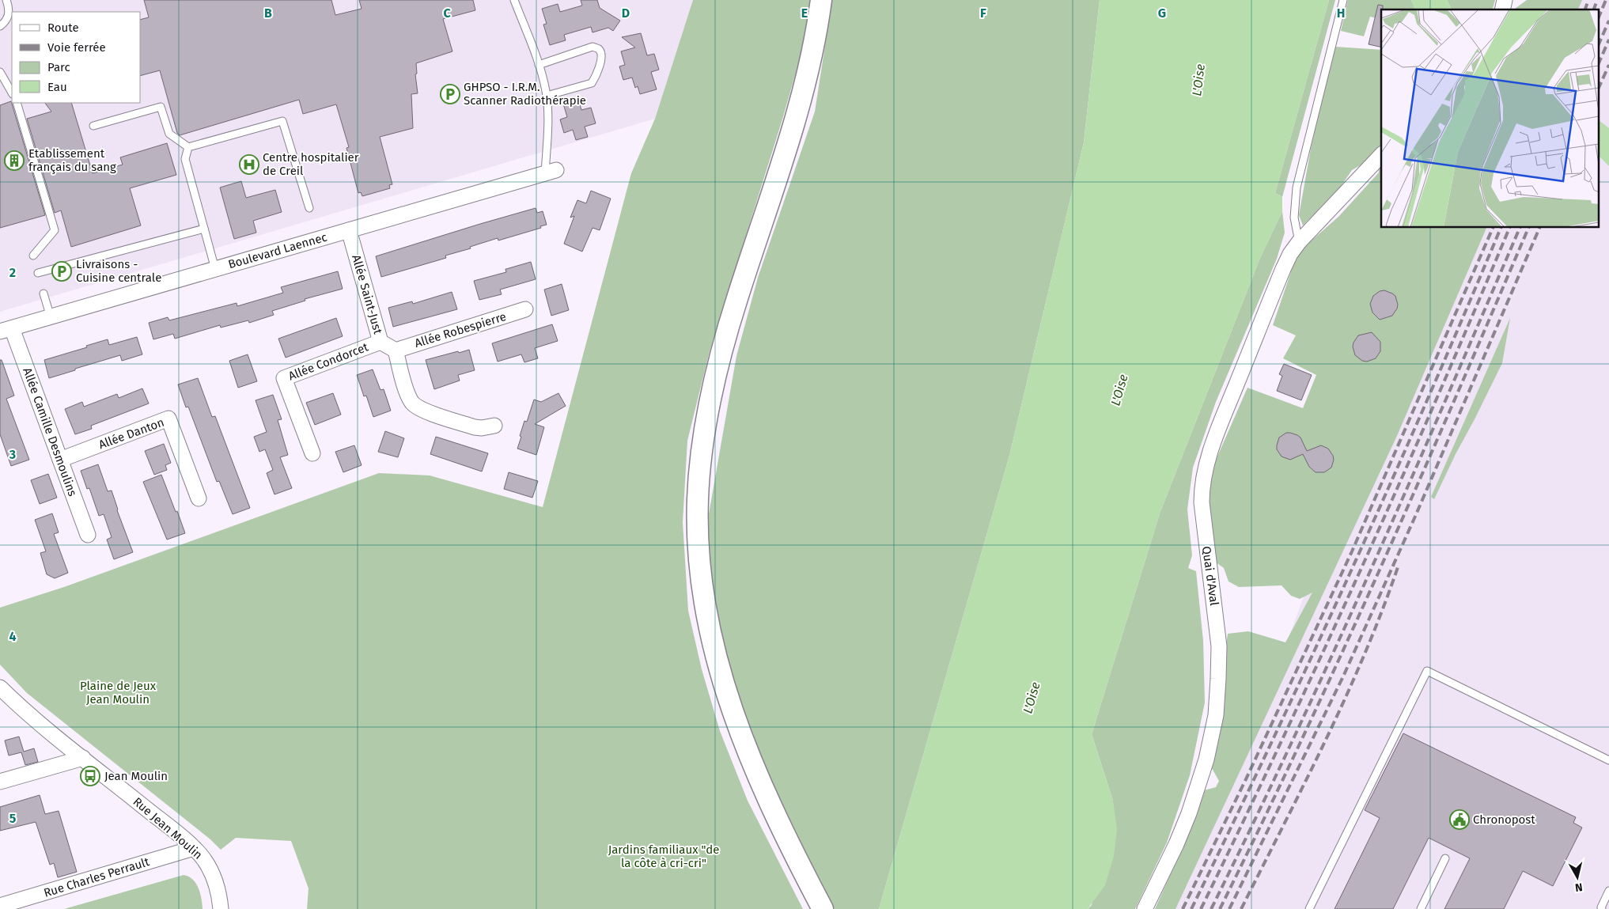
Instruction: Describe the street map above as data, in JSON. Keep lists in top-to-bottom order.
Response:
{
  "streets": {
    "street": [
      "Boulevard Laennec",
      "Allée Saint-Just",
      "Allée Robespierre",
      "Allée Condorcet",
      "Allée Camille Desmoulins",
      "Allée Danton",
      "Quai d'Aval",
      "Rue Jean Moulin",
      "Rue Charles Perrault"
    ]
  },
  "crossings": [
    ["Boulevard Laennec", "Allée Saint-Just"],
    ["Boulevard Laennec", "Allée Camille Desmoulins"],
    ["Allée Saint-Just", "Allée Robespierre"],
    ["Allée Saint-Just", "Allée Condorcet"],
    ["Allée Camille Desmoulins", "Allée Danton"],
    ["Rue Jean Moulin", "Rue Charles Perrault"]
  ],
  "water": ["L'Oise"],
  "parks": ["Plaine de Jeux Jean Moulin", "Jardins familiaux \"de la côte à cri-cri\""],
  "places": {
    "parking": ["GHPSO - I.R.M. Scanner Radiothérapie", "Livraisons - Cuisine centrale"],
    "building": ["Etablissement français du sang"],
    "hospital": ["Centre hospitalier de Creil"],
    "bus stop": ["Jean Moulin"],
    "public building": ["Chronopost"]
  },
  "legend": [
    "Route",
    "Voie ferrée",
    "Parc",
    "Eau"
  ],
  "north": "bottom",
  "grid": {
    "columns": [
      "B",
      "C",
      "D",
      "E",
      "F",
      "G",
      "H"
    ],
    "rows": [
      "2",
      "3",
      "4",
      "5"
    ]
  }
}
